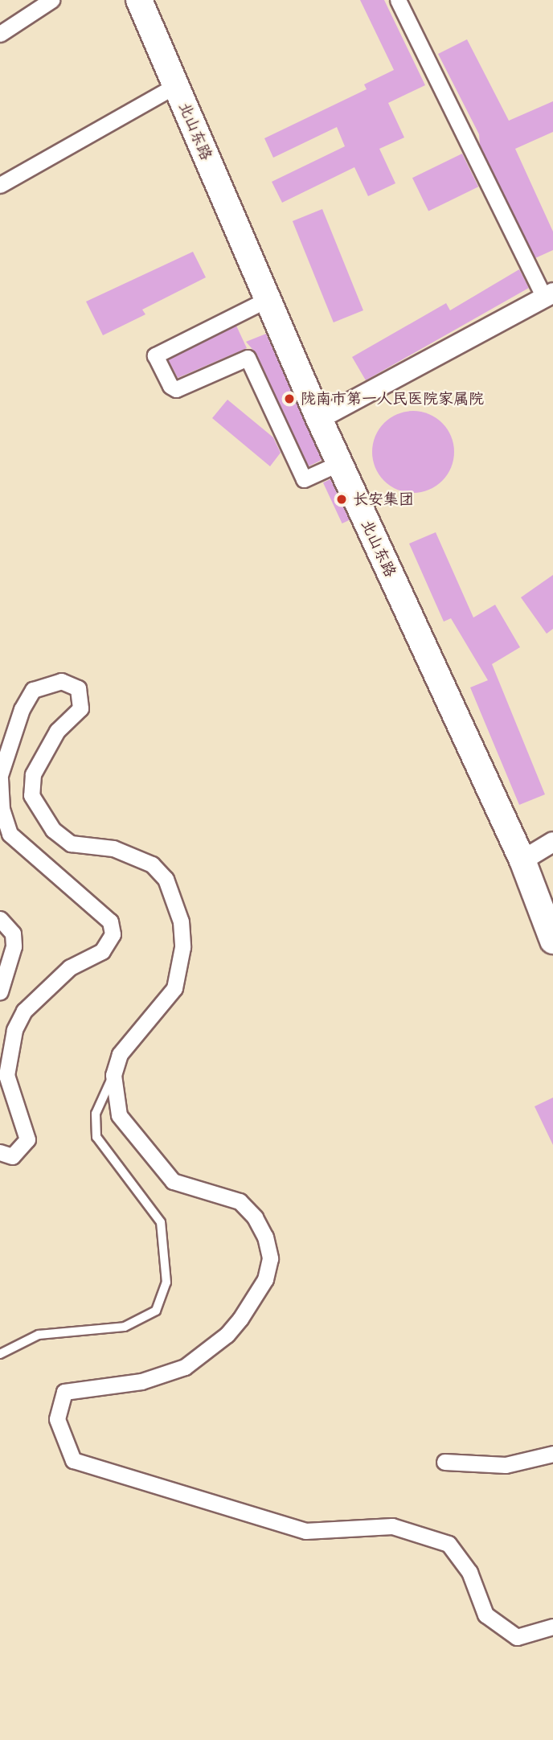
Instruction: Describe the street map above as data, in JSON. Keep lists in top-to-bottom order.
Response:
{
  "streets": {
    "main road": ["北山东路"]
  },
  "places": ["陇南市第一人民医院家属院", "长安集团"]
}
